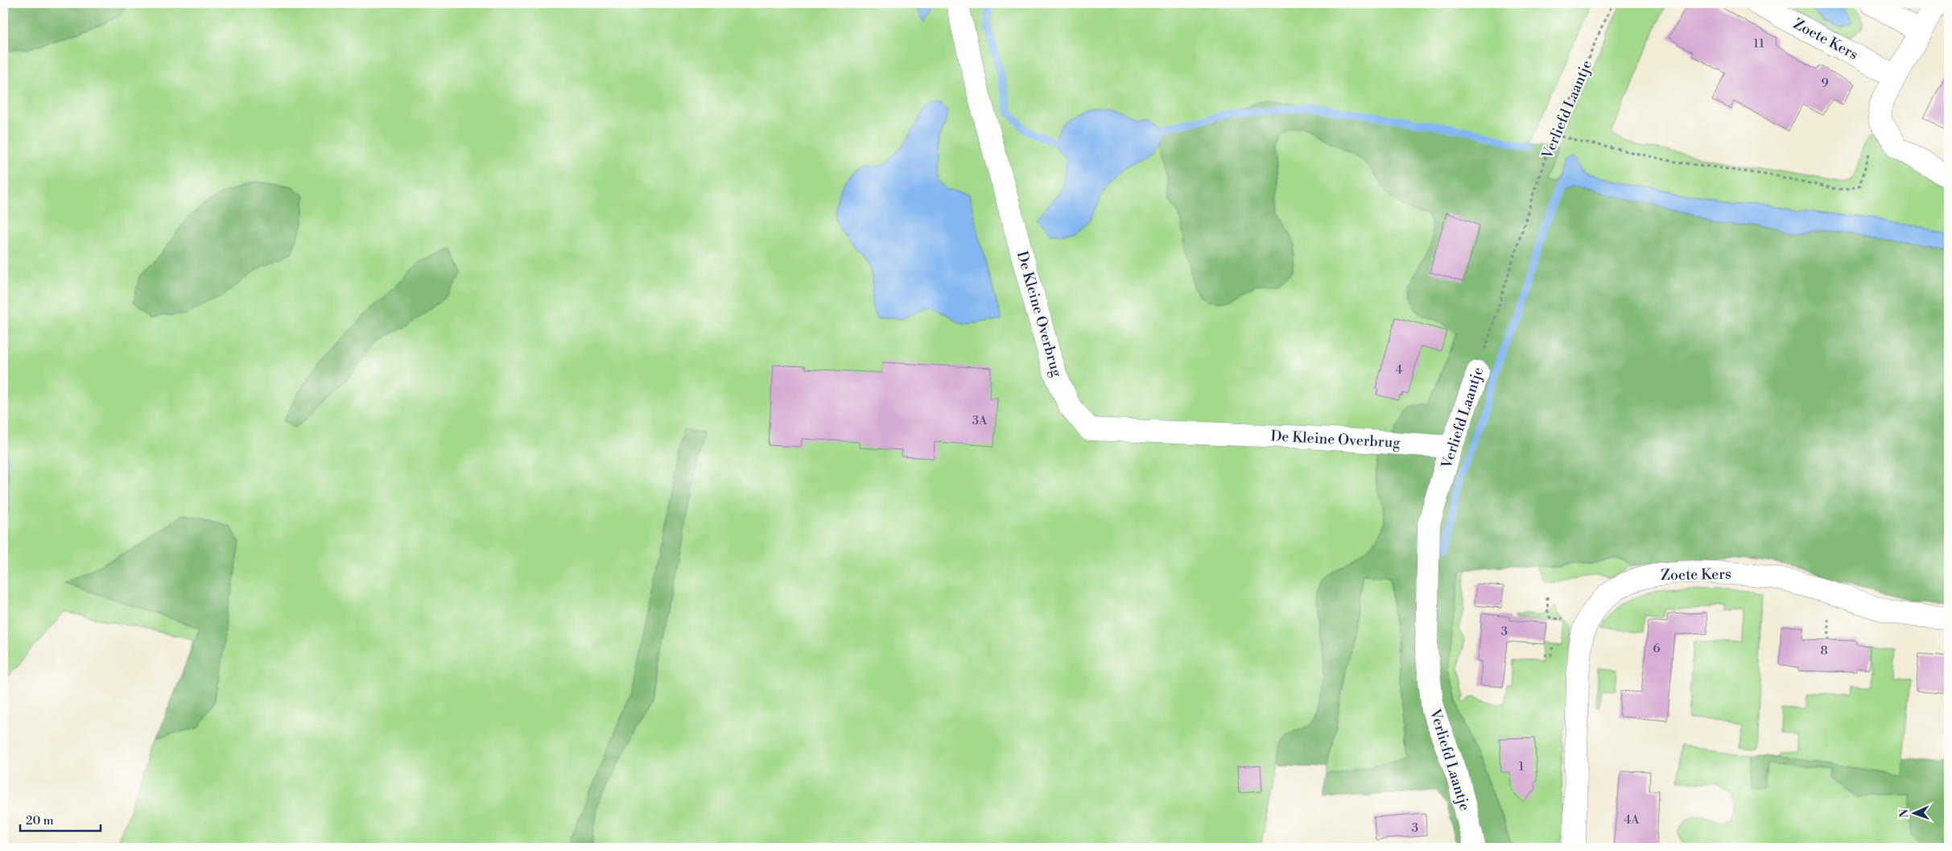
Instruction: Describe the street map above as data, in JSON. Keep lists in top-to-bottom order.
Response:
{
  "streets": {
    "street": ["Zoete Kers", "Verliefd Laantje", "De Kleine Overbrug"]
  },
  "crossings": [
    ["Verliefd Laantje", "De Kleine Overbrug"]
  ],
  "house_numbers": [
    "11",
    "9",
    "4",
    "3A",
    "3",
    "6",
    "8",
    "1",
    "4A",
    "3"
  ],
  "scale_bar": "20 m",
  "north": "left"
}
